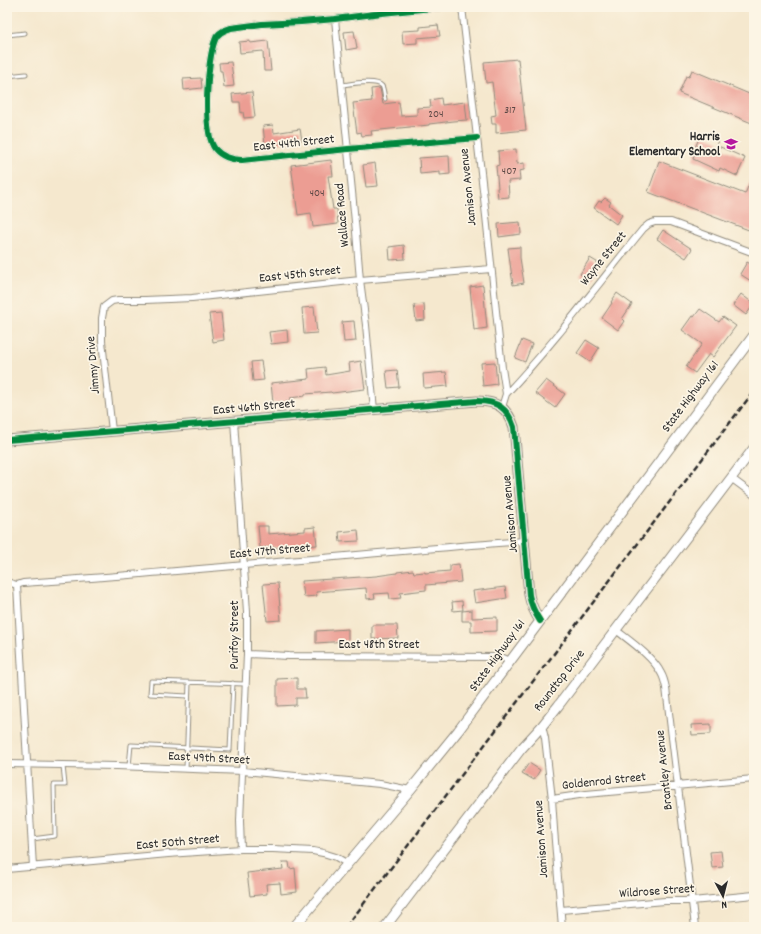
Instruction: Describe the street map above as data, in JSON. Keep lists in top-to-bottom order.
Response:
{
  "streets": {
    "street": [
      "East 44th Street",
      "Jamison Avenue",
      "Wallace Road",
      "Wayne Street",
      "East 45th Street",
      "Jimmy Drive",
      "State Highway 161",
      "East 46th Street",
      "East 47th Street",
      "Purifoy Street",
      "East 48th Street",
      "Roundtop Drive",
      "East 49th Street",
      "Brantley Avenue",
      "Goldenrod Street",
      "East 50th Street",
      "Wildrose Street"
    ]
  },
  "crossings": [
    ["East 44th Street", "Jamison Avenue"],
    ["East 44th Street", "Wallace Road"],
    ["Jamison Avenue", "Wayne Street"],
    ["Jamison Avenue", "East 45th Street"],
    ["Jamison Avenue", "State Highway 161"],
    ["Jamison Avenue", "East 46th Street"],
    ["Jamison Avenue", "East 47th Street"],
    ["Jamison Avenue", "Roundtop Drive"],
    ["Jamison Avenue", "Goldenrod Street"],
    ["Jamison Avenue", "Wildrose Street"],
    ["Wallace Road", "East 45th Street"],
    ["Wallace Road", "East 46th Street"],
    ["East 45th Street", "Jimmy Drive"],
    ["Jimmy Drive", "East 46th Street"],
    ["State Highway 161", "East 48th Street"],
    ["State Highway 161", "East 49th Street"],
    ["State Highway 161", "East 50th Street"],
    ["East 46th Street", "Purifoy Street"],
    ["East 47th Street", "Purifoy Street"],
    ["Purifoy Street", "East 48th Street"],
    ["Purifoy Street", "East 49th Street"],
    ["Purifoy Street", "East 50th Street"],
    ["Roundtop Drive", "Brantley Avenue"],
    ["Brantley Avenue", "Goldenrod Street"],
    ["Brantley Avenue", "Wildrose Street"]
  ],
  "places": {
    "school or university": ["Harris Elementary School"]
  },
  "house_numbers": [
    "317",
    "204",
    "407",
    "404"
  ],
  "north": "bottom"
}
